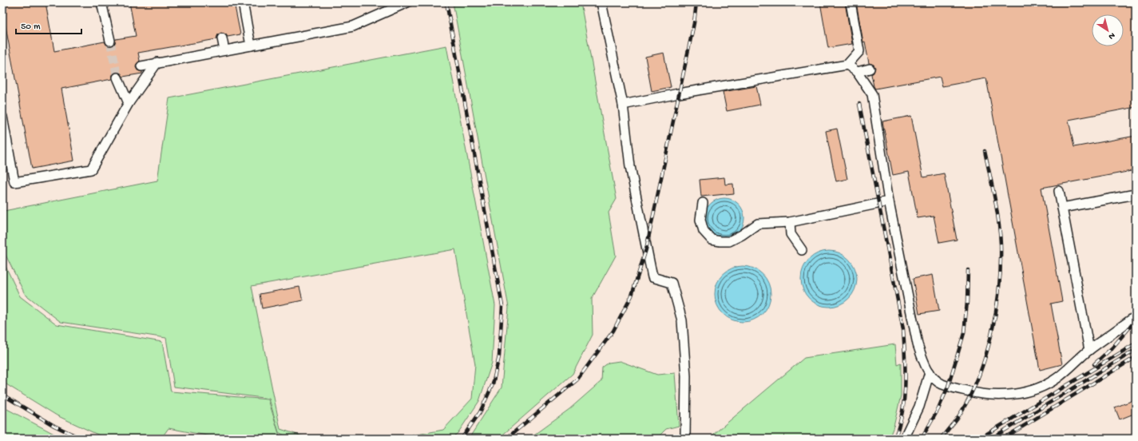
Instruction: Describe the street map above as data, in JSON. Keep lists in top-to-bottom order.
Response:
{
  "scale_bar": "50 m",
  "north": "bottom right"
}
